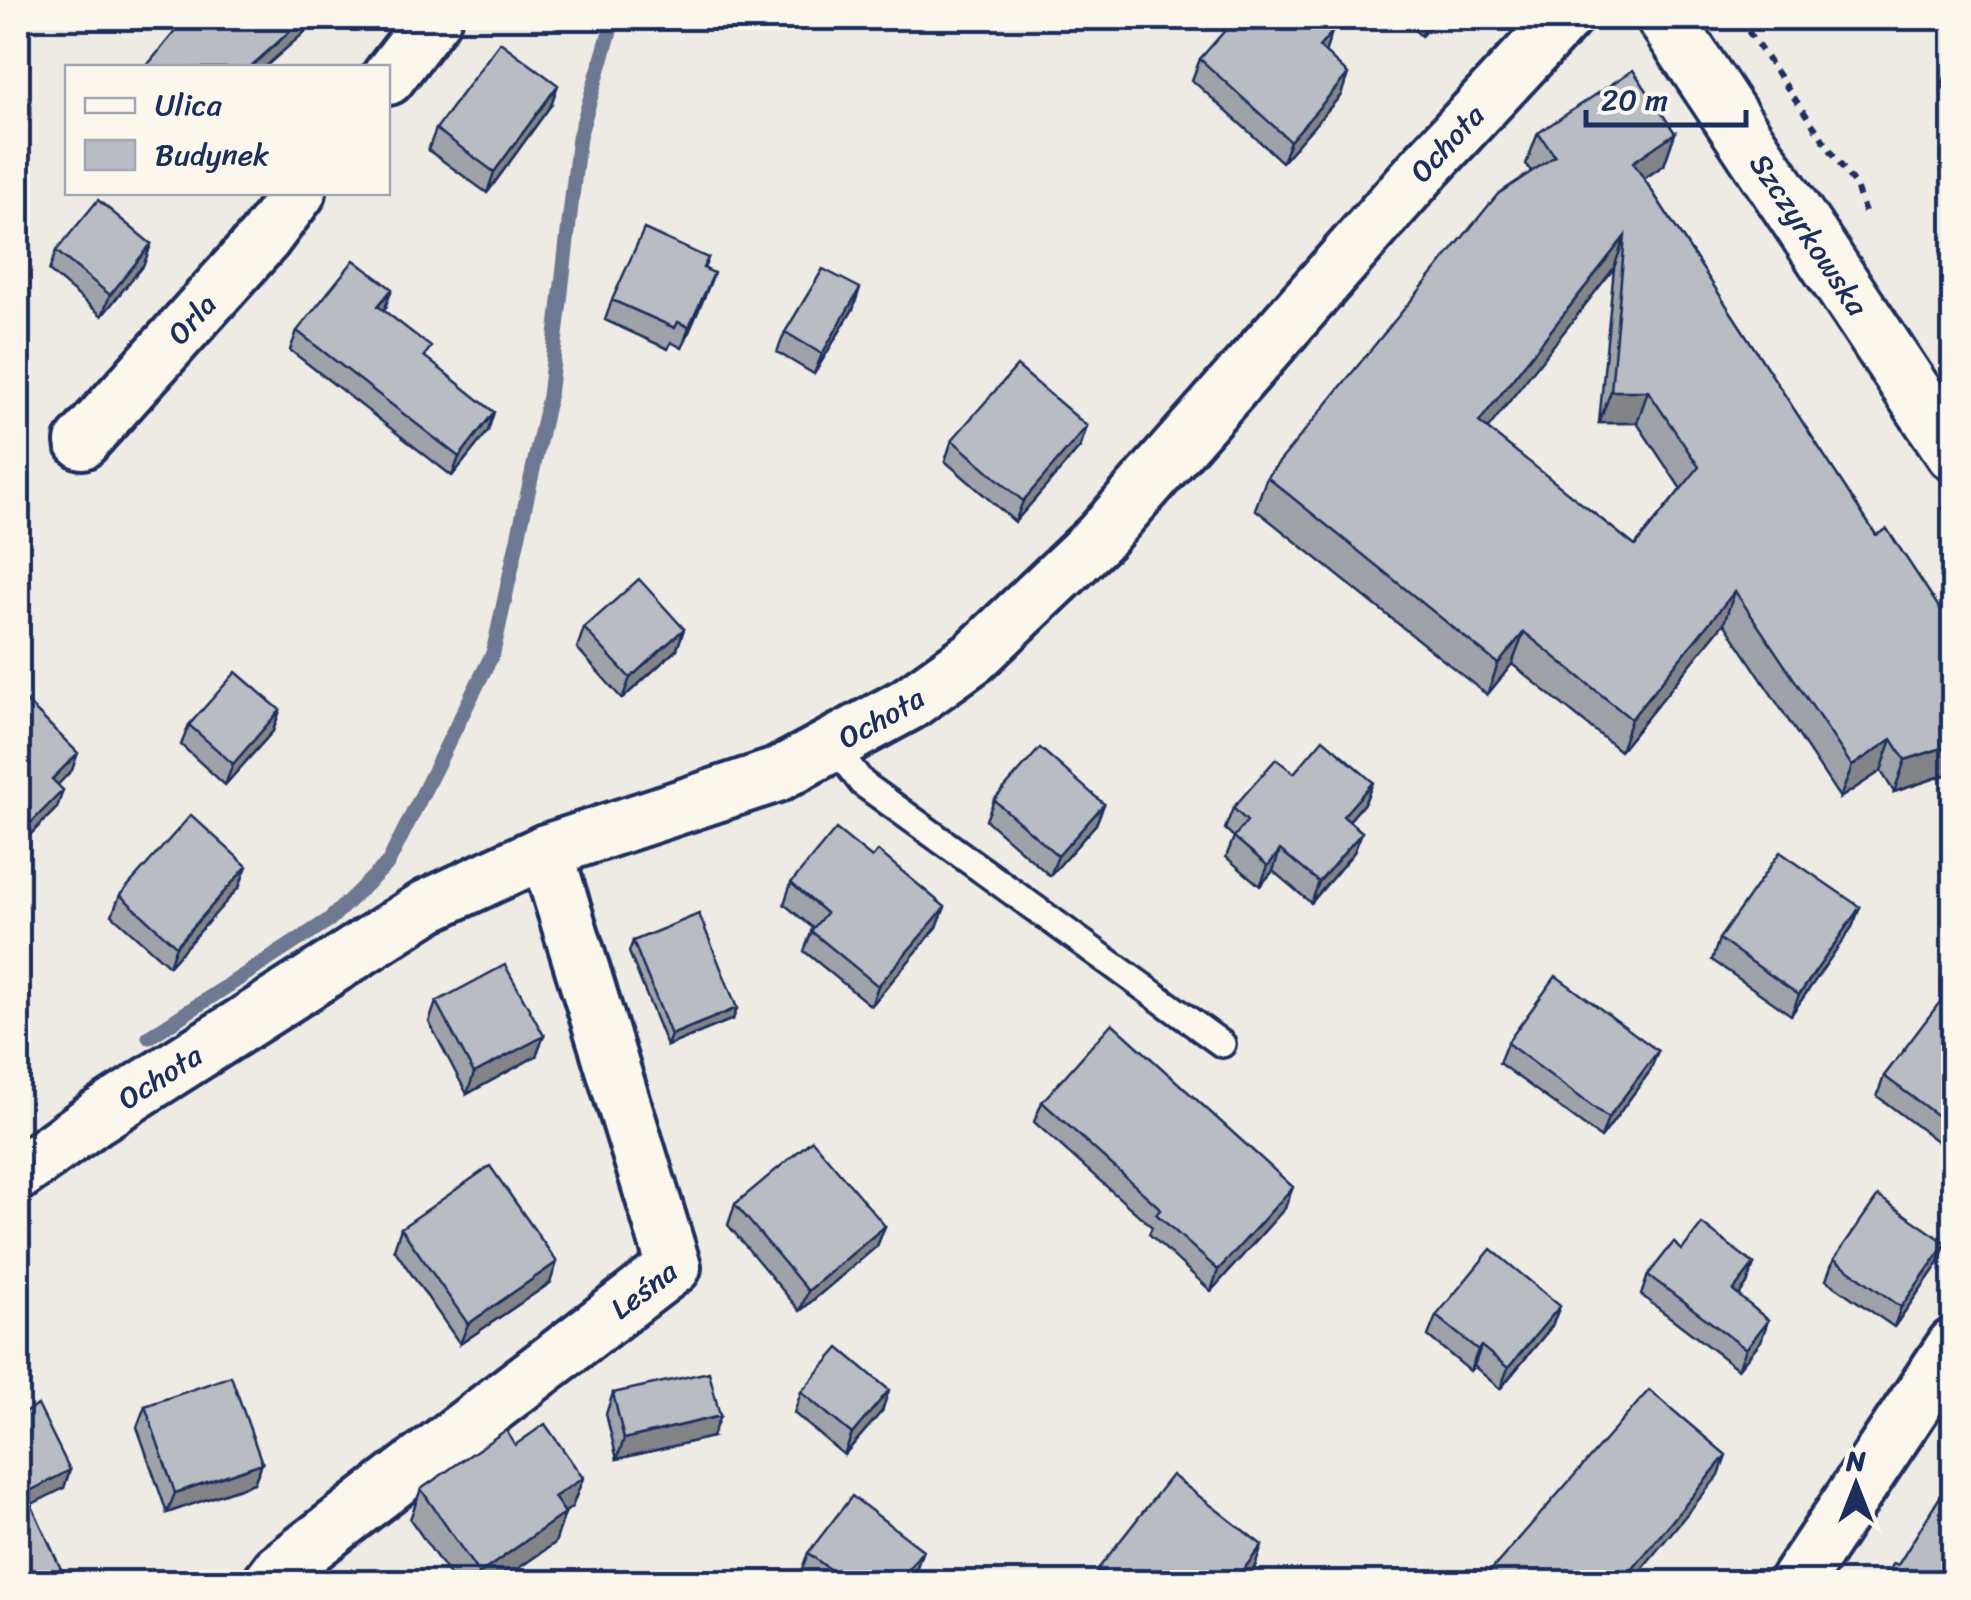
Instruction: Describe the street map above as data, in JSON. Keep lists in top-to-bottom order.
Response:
{
  "streets": {
    "main road": ["Szczyrkowska"],
    "street": ["Ochota", "Orla", "Leśna"]
  },
  "crossings": [
    ["Ochota", "Leśna"]
  ],
  "legend": ["Ulica", "Budynek"],
  "scale_bar": "20 m",
  "north": "top"
}
